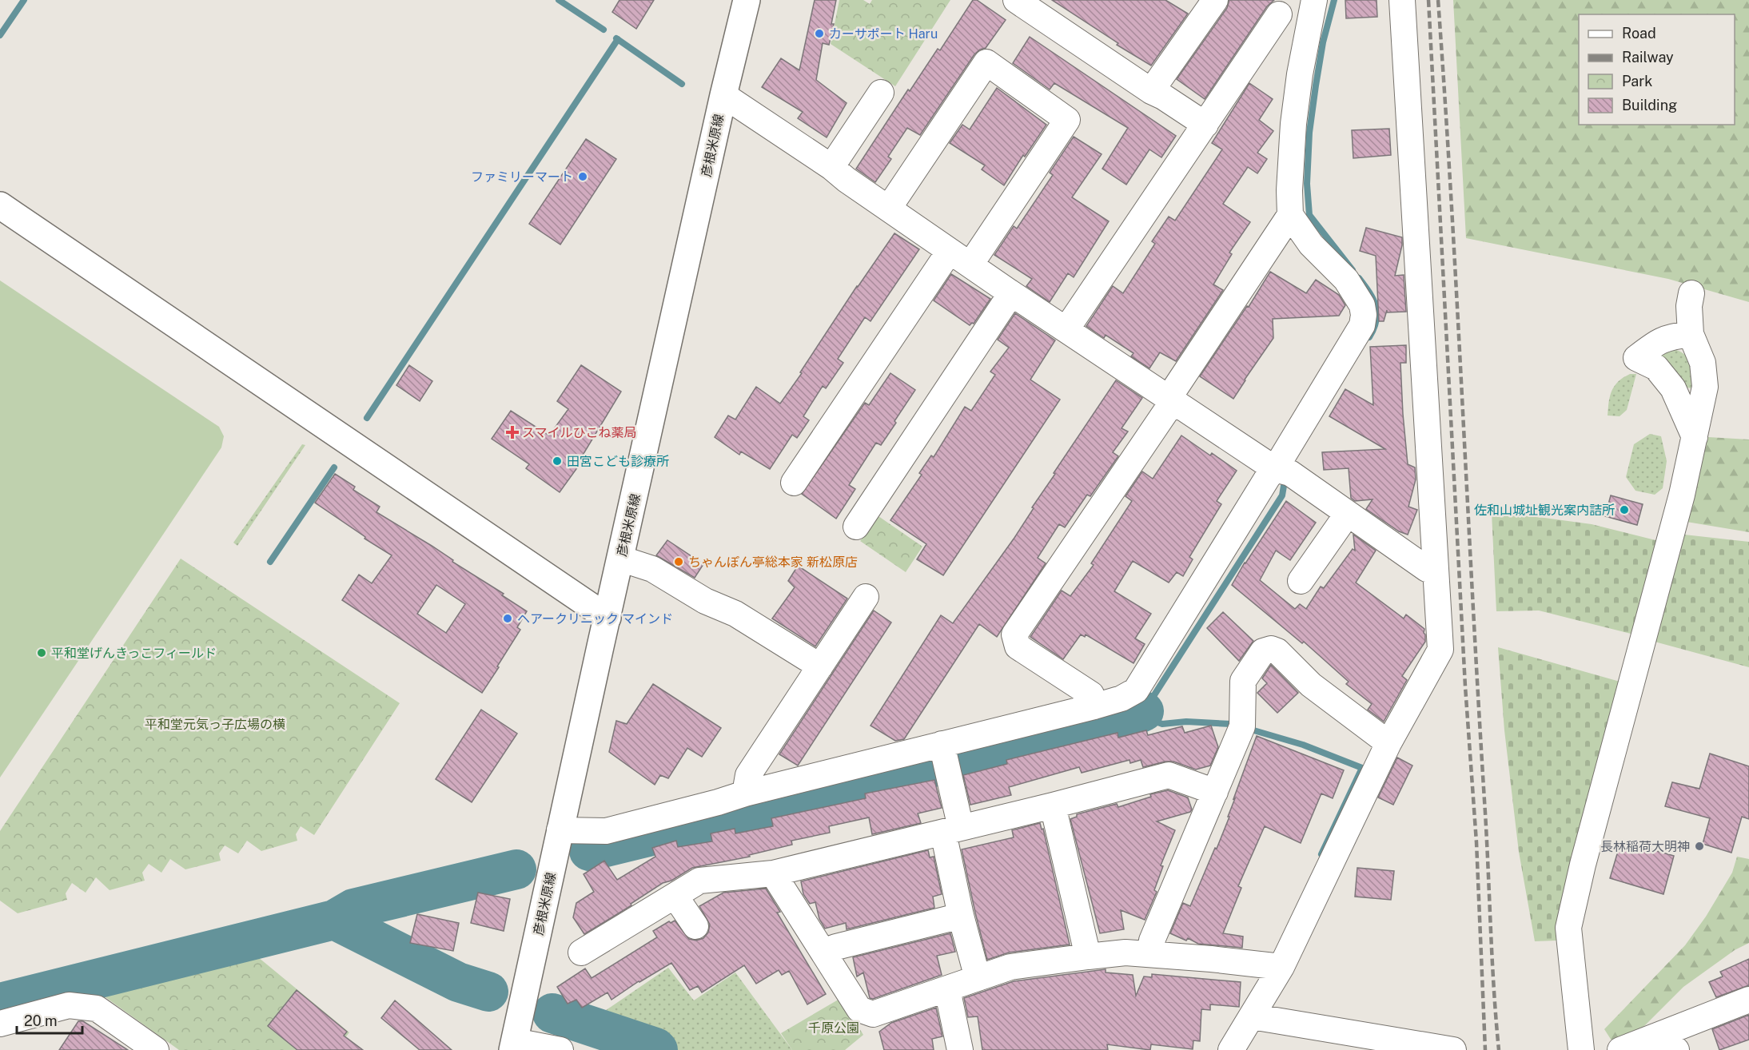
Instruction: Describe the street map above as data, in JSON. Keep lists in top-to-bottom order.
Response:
{
  "streets": {
    "main road": ["彦根米原線"]
  },
  "parks": ["平和堂元気っ子広場の横", "千原公園"],
  "places": {
    "other": [
      "カーサポート Haru",
      "ファミリーマート",
      "田宮こども診療所",
      "佐和山城址観光案内詰所",
      "ちゃんぽん亭総本家 新松原店",
      "ヘアークリニック マインド",
      "平和堂げんきっこフィールド",
      "長林稲荷大明神"
    ],
    "health": ["スマイルひこね薬局"]
  },
  "legend": [
    "Road",
    "Railway",
    "Park",
    "Building"
  ],
  "scale_bar": "20 m"
}
